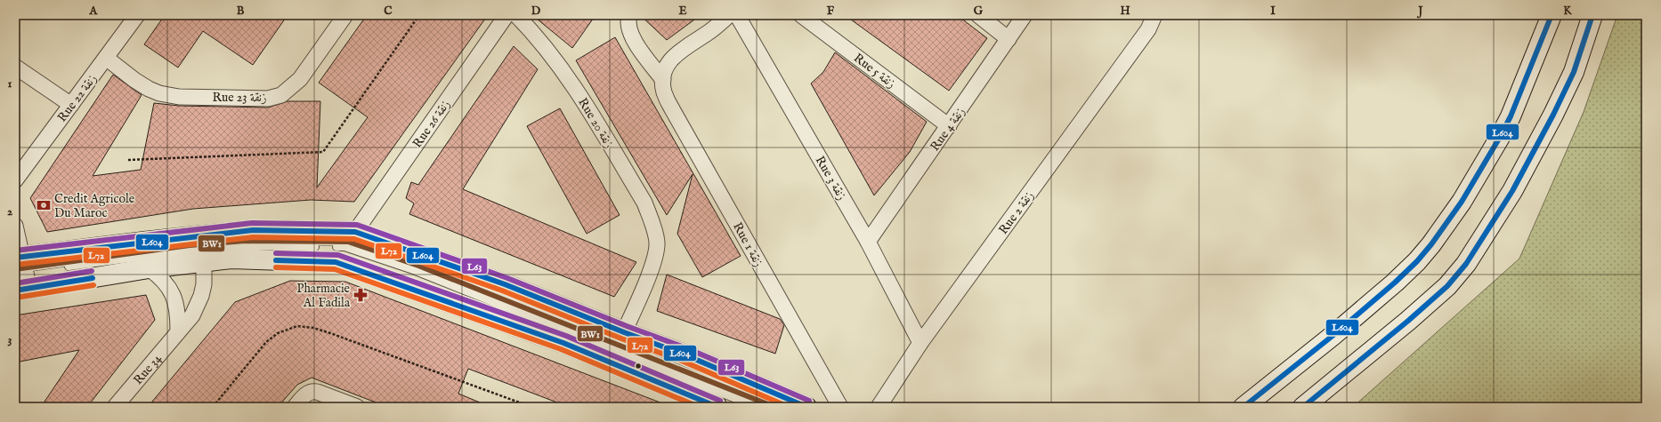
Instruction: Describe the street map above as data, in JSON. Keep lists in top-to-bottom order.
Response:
{
  "streets": {
    "street": [
      "Rue 5 زنقة",
      "Rue 23 زنقة",
      "Rue 22 زنقة",
      "Rue 20 زنقة",
      "Rue 26 زنقة",
      "Rue 4 زنقة",
      "Rue 3 زنقة",
      "Rue 2 زنقة",
      "Rue 1 زنقة",
      "Rue 34"
    ]
  },
  "crossings": [
    ["Rue 5 زنقة", "Rue 4 زنقة"],
    ["Rue 23 زنقة", "Rue 22 زنقة"],
    ["Rue 4 زنقة", "Rue 3 زنقة"],
    ["Rue 3 زنقة", "Rue 2 زنقة"]
  ],
  "places": {
    "bank": ["Credit Agricole Du Maroc"],
    "pharmacy": ["Pharmacie Al Fadila"]
  },
  "lines": [
    "transit line L604",
    "transit line L63",
    "transit line L72",
    "transit line BW1"
  ],
  "grid": {
    "columns": [
      "A",
      "B",
      "C",
      "D",
      "E",
      "F",
      "G",
      "H",
      "I",
      "J",
      "K"
    ],
    "rows": ["1", "2", "3"]
  }
}
